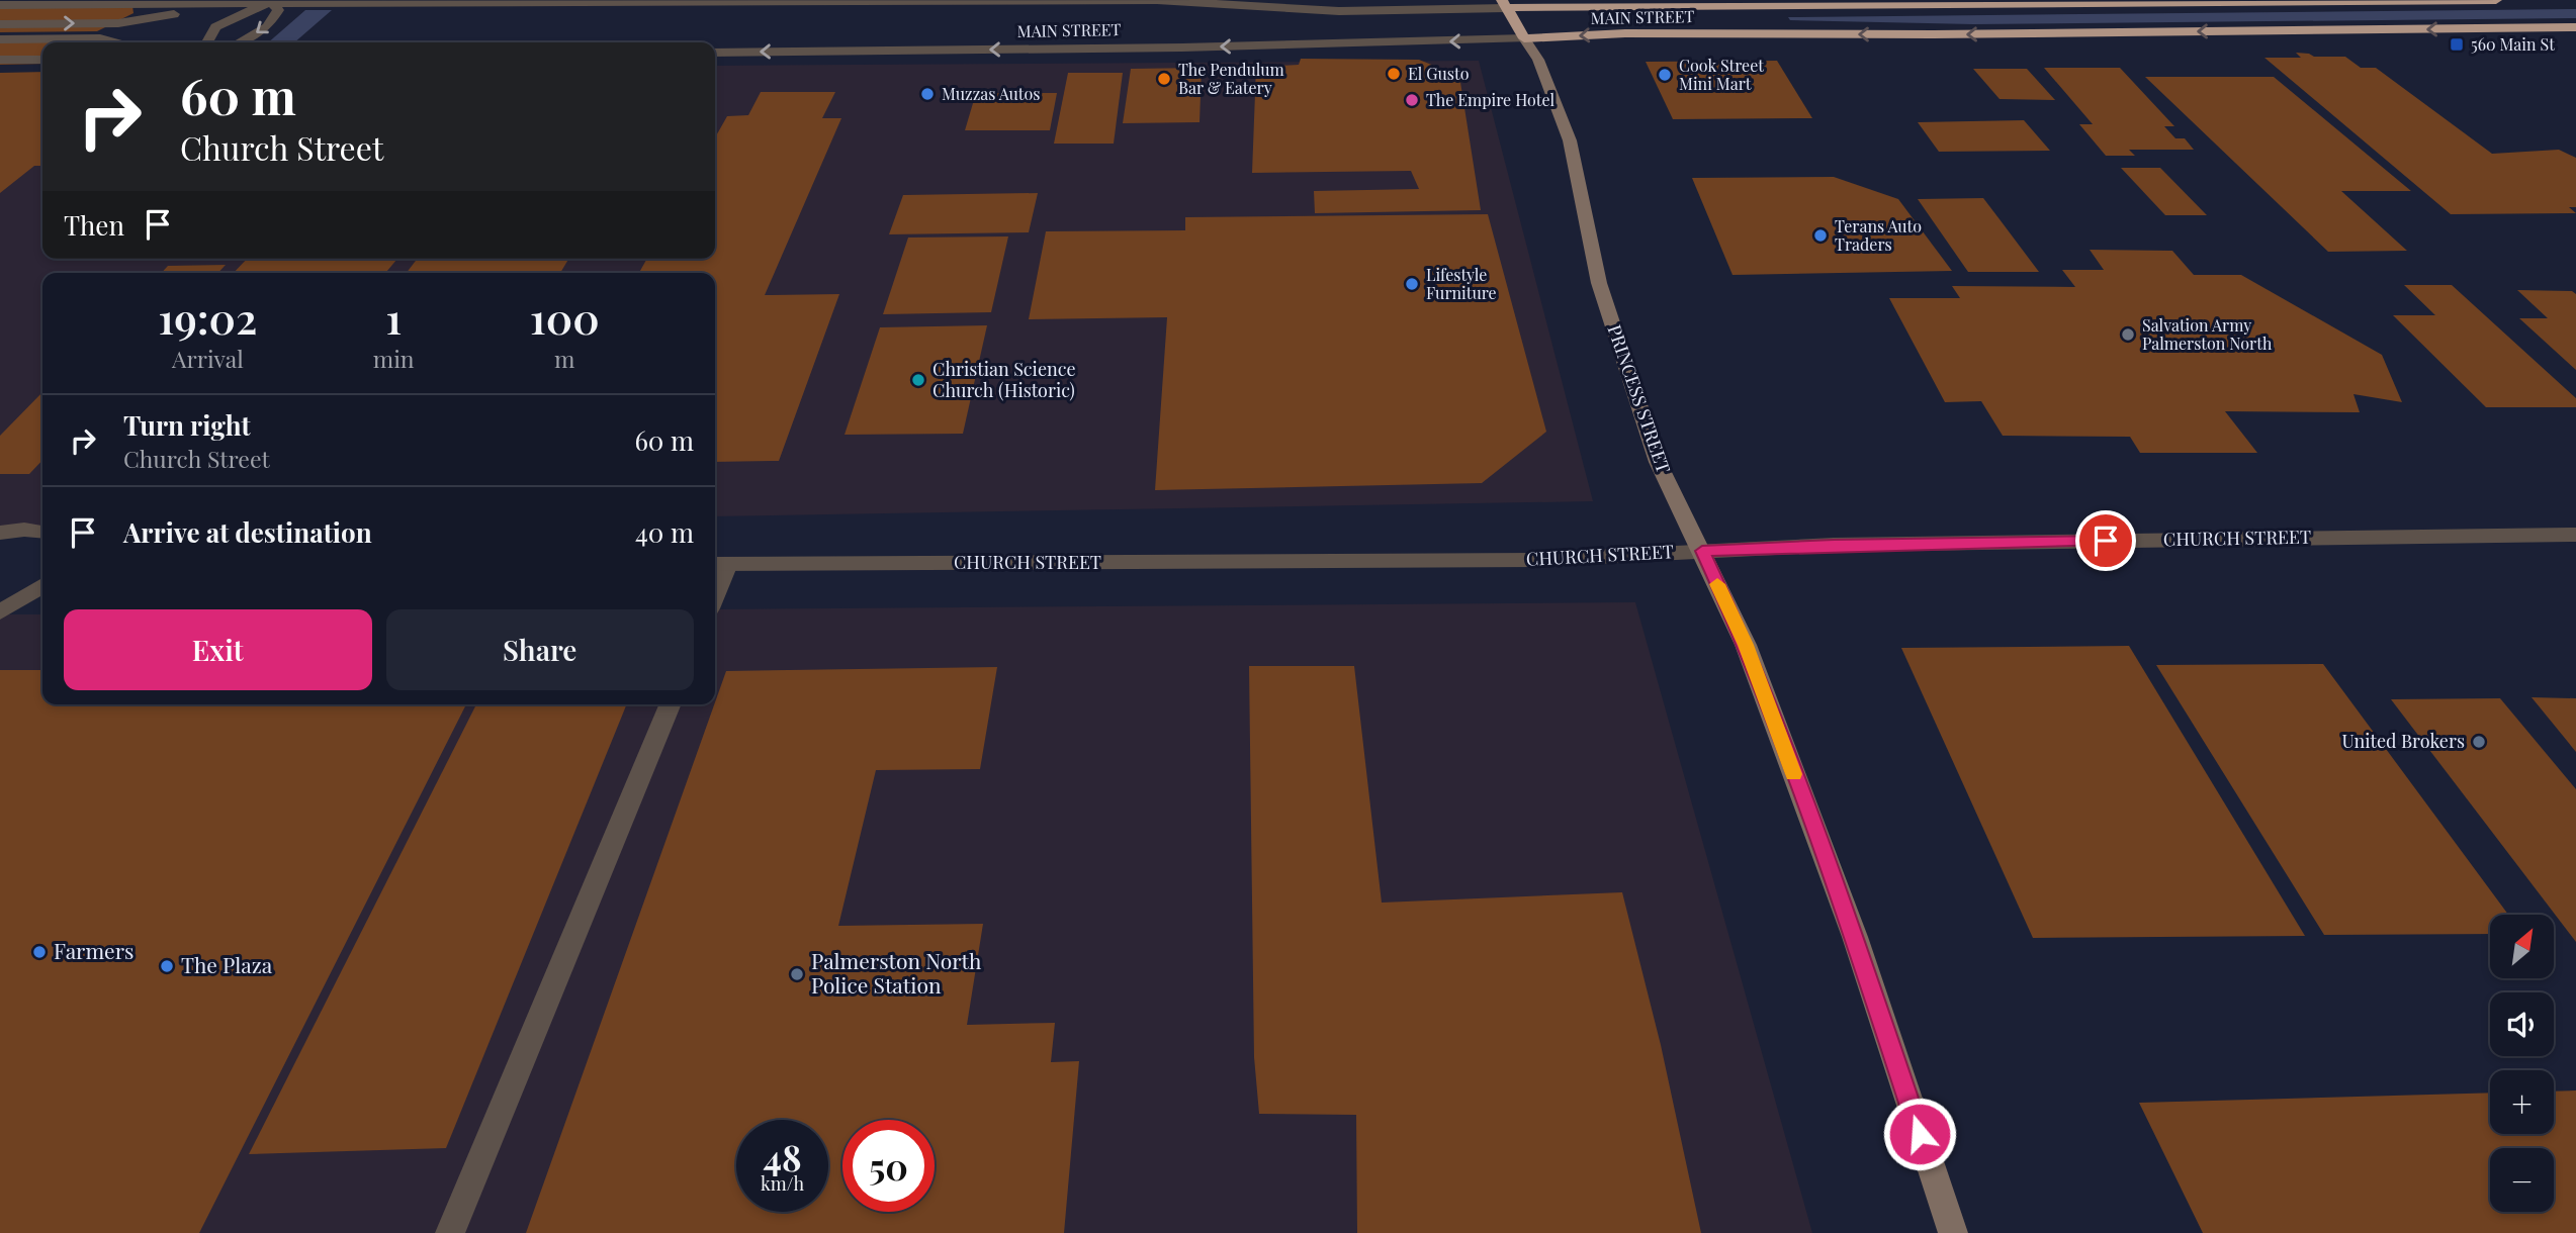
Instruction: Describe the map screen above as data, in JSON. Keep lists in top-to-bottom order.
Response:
{
  "streets": {
    "highway": ["MAIN STREET", "PRINCESS STREET"],
    "street": ["CHURCH STREET"]
  },
  "crossings": [
    ["MAIN STREET", "PRINCESS STREET"],
    ["PRINCESS STREET", "CHURCH STREET"]
  ],
  "places": {
    "transit": ["560 Main St"],
    "other": [
      "El Gusto",
      "Cook Street Mini Mart",
      "The Pendulum Bar & Eatery",
      "Muzzas Autos",
      "The Empire Hotel",
      "Terans Auto Traders",
      "Lifestyle Furniture",
      "Salvation Army Palmerston North",
      "Christian Science Church (Historic)",
      "United Brokers",
      "Farmers",
      "The Plaza",
      "Palmerston North Police Station"
    ]
  },
  "north": "top right",
  "page": {
    "turn": ["60 m", "Church Street"],
    "then": "Then",
    "eta": [
      "19:02",
      "Arrival",
      "1",
      "min",
      "100",
      "m"
    ],
    "list": [
      {
        "name": "Turn right",
        "note": "Church Street",
        "value": "60 m"
      },
      {
        "name": "Arrive at destination",
        "value": "40 m"
      }
    ],
    "buttons": ["Exit", "Share"],
    "map_buttons": ["+", "−"],
    "speed": "48 km/h",
    "limit": "50"
  }
}
